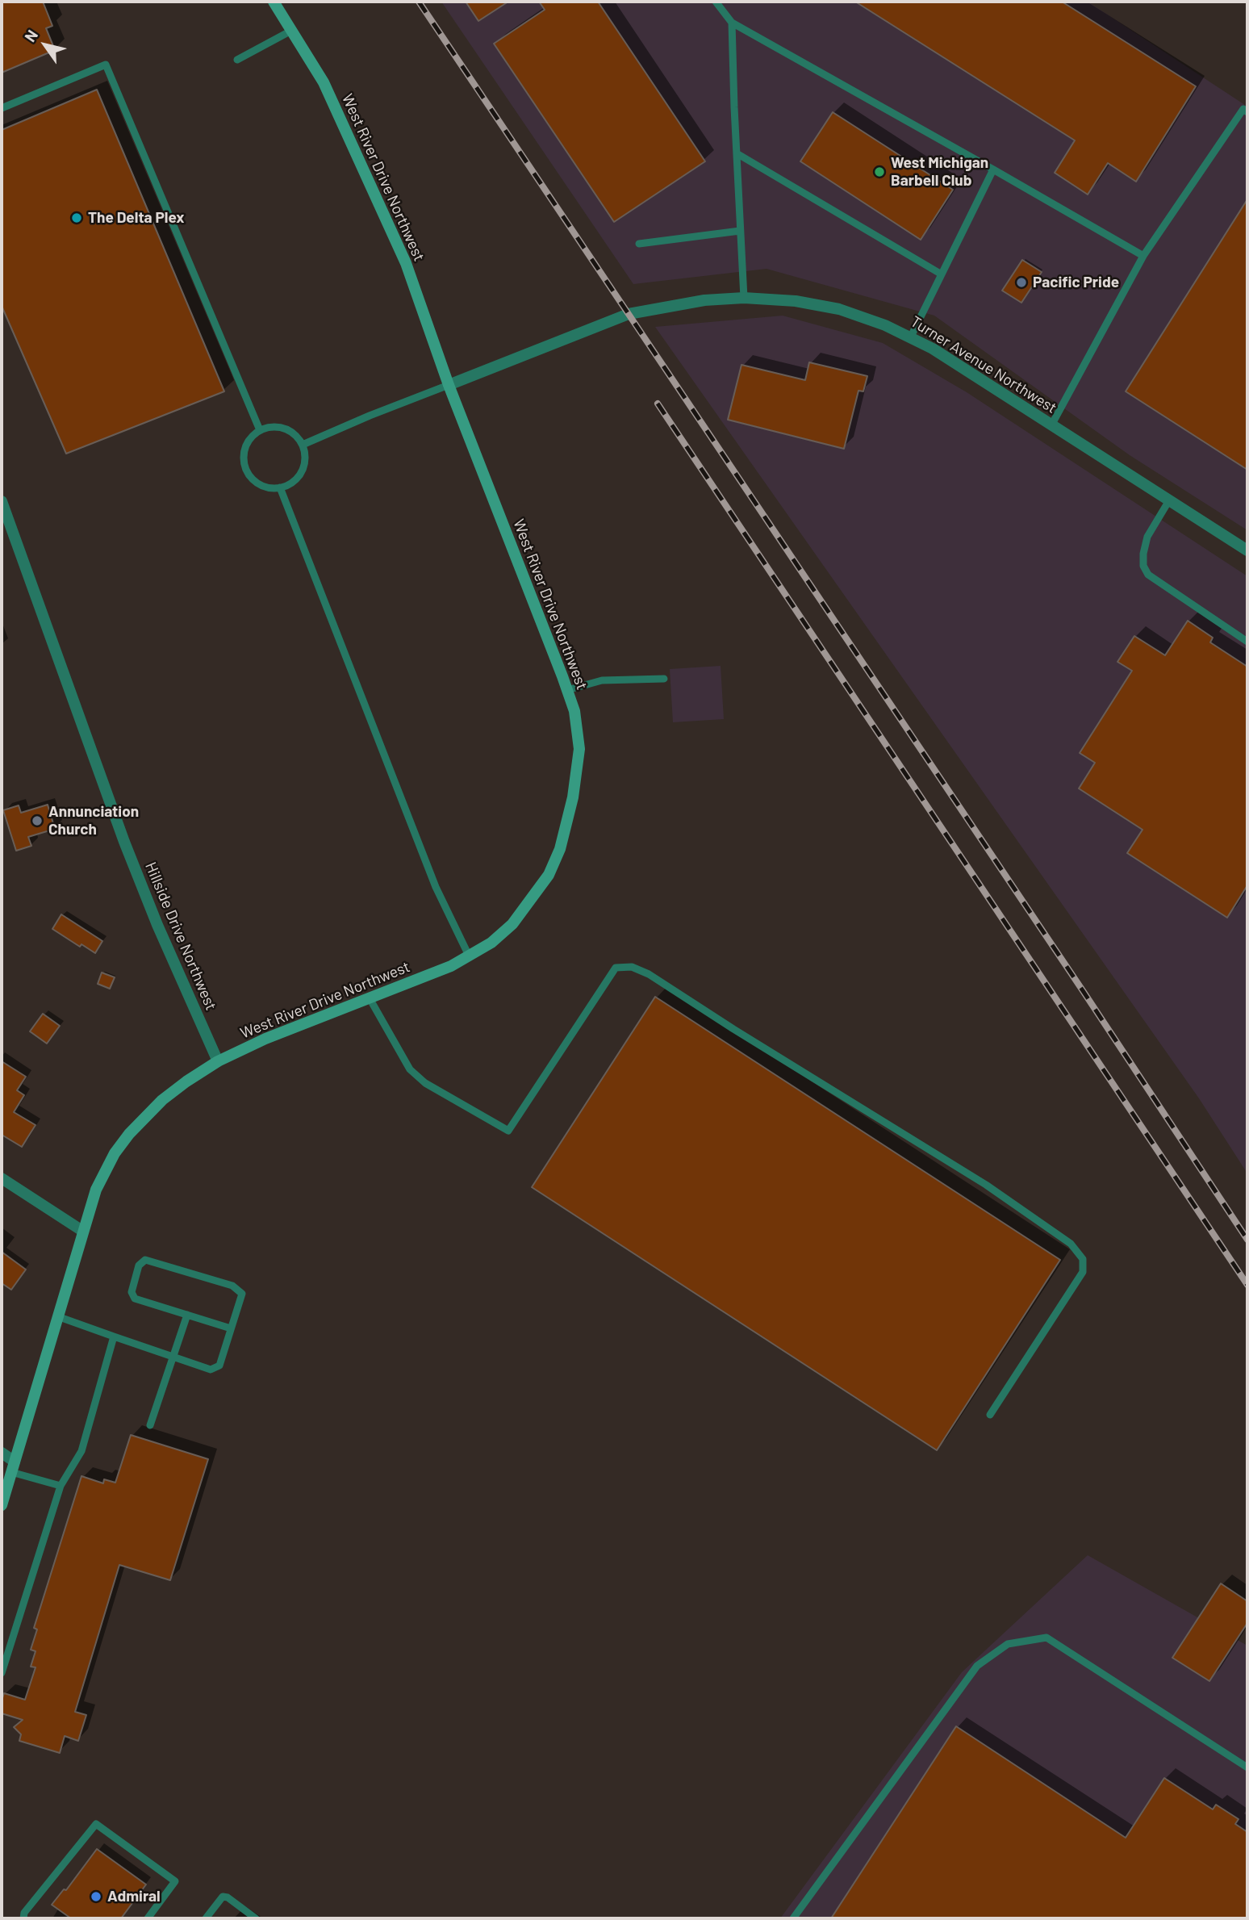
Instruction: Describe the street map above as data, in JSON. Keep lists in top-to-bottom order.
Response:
{
  "streets": {
    "main road": ["West River Drive Northwest"],
    "street": ["Turner Avenue Northwest", "Hillside Drive Northwest"]
  },
  "crossings": [
    ["West River Drive Northwest", "Turner Avenue Northwest"],
    ["West River Drive Northwest", "Hillside Drive Northwest"]
  ],
  "places": [
    "West Michigan Barbell Club",
    "The Delta Plex",
    "Pacific Pride",
    "Annunciation Church",
    "Admiral"
  ],
  "north": "top left"
}
